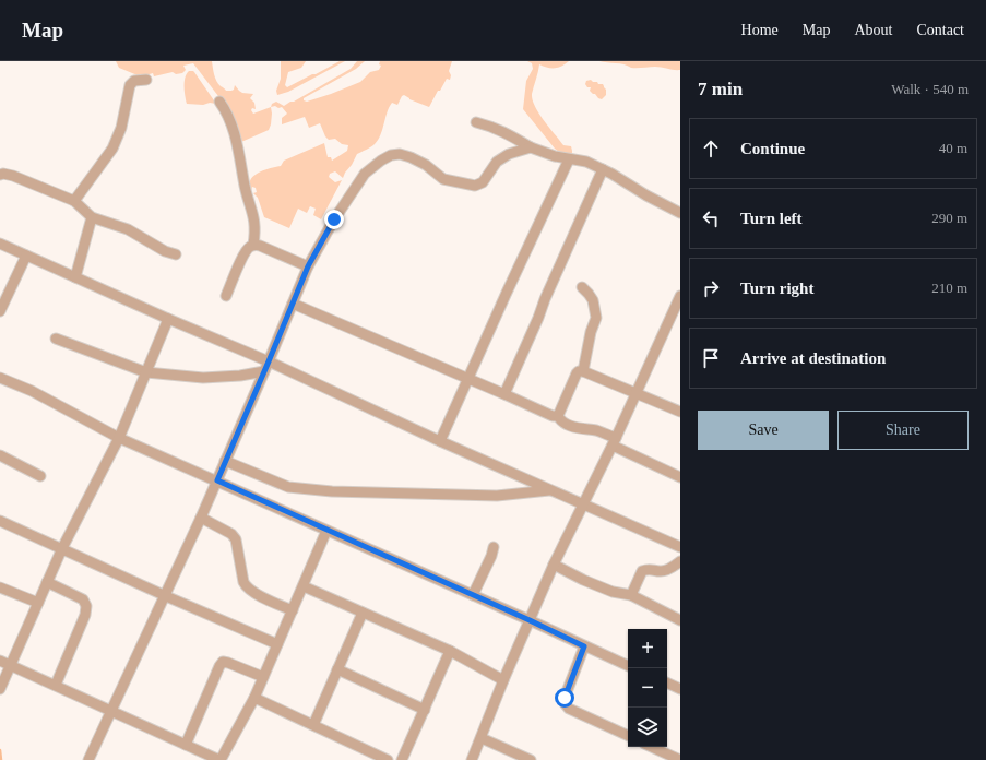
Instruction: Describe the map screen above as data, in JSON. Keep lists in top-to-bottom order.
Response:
{
  "page": {
    "header": "Map",
    "nav": [
      "Home",
      "Map",
      "About",
      "Contact"
    ],
    "heading": ["7 min", "Walk · 540 m"],
    "list": [
      ["Continue", "40 m"],
      ["Turn left", "290 m"],
      ["Turn right", "210 m"],
      "Arrive at destination"
    ],
    "buttons": ["Save", "Share"],
    "map_buttons": ["+", "−"]
  }
}
